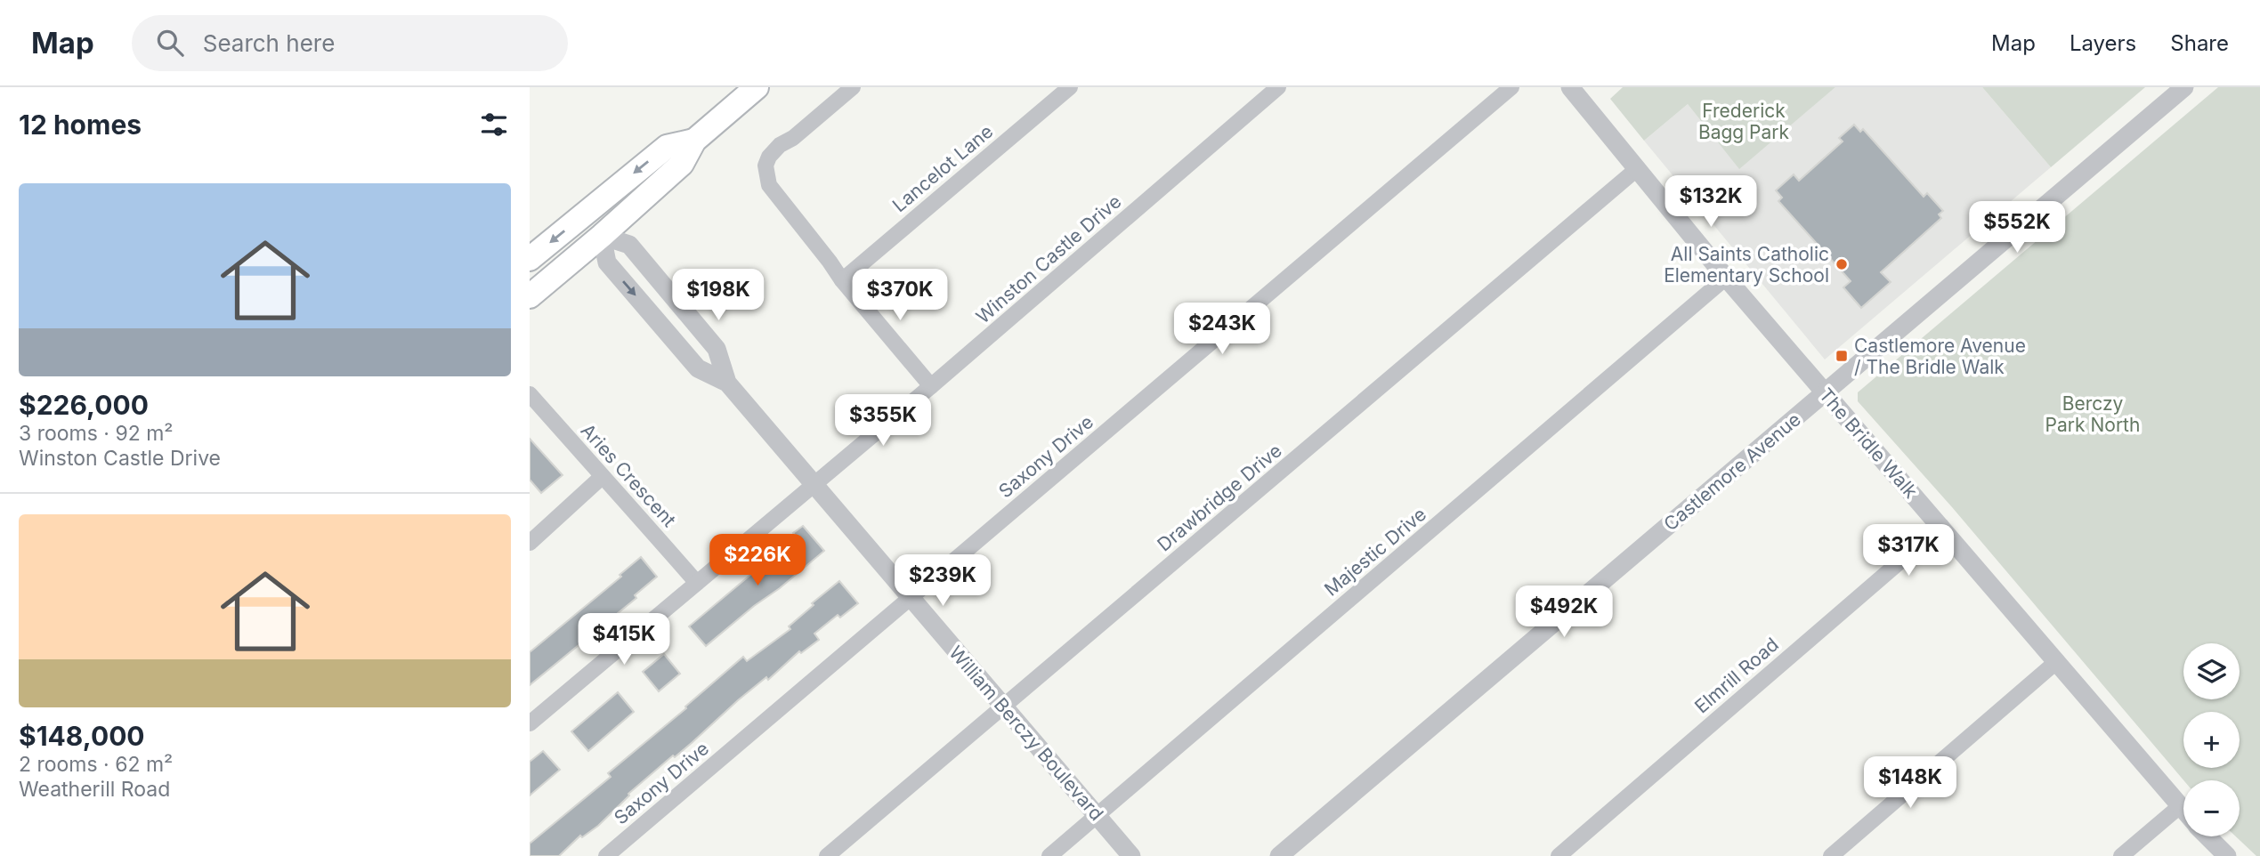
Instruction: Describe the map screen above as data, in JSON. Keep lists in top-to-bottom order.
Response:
{
  "streets": {
    "street": [
      "Lancelot Lane",
      "Winston Castle Drive",
      "The Bridle Walk",
      "Saxony Drive",
      "Castlemore Avenue",
      "Aries Crescent",
      "Drawbridge Drive",
      "Majestic Drive",
      "Elmrill Road",
      "William Berczy Boulevard"
    ]
  },
  "crossings": [
    ["Winston Castle Drive", "Aries Crescent"],
    ["Winston Castle Drive", "William Berczy Boulevard"],
    ["The Bridle Walk", "Castlemore Avenue"],
    ["The Bridle Walk", "Drawbridge Drive"],
    ["The Bridle Walk", "Majestic Drive"],
    ["The Bridle Walk", "Elmrill Road"],
    ["Saxony Drive", "William Berczy Boulevard"],
    ["Drawbridge Drive", "William Berczy Boulevard"],
    ["Majestic Drive", "William Berczy Boulevard"]
  ],
  "parks": ["Frederick Bagg Park", "Berczy Park North"],
  "places": {
    "other": ["All Saints Catholic Elementary School"],
    "transit": ["Castlemore Avenue / The Bridle Walk"]
  },
  "page": {
    "header": "Map",
    "search": "Search here",
    "nav": ["Map", "Layers", "Share"],
    "heading": "12 homes",
    "list": [
      {
        "name": "$226,000",
        "note": "3 rooms · 92 m² · Winston Castle Drive"
      },
      {
        "name": "$148,000",
        "note": "2 rooms · 62 m² · Weatherill Road"
      }
    ],
    "price": [
      "$132K",
      "$552K",
      "$198K",
      "$370K",
      "$243K",
      "$355K",
      "$317K",
      "$226K",
      "$239K",
      "$492K",
      "$415K",
      "$148K"
    ],
    "map_buttons": ["+", "−"]
  }
}
